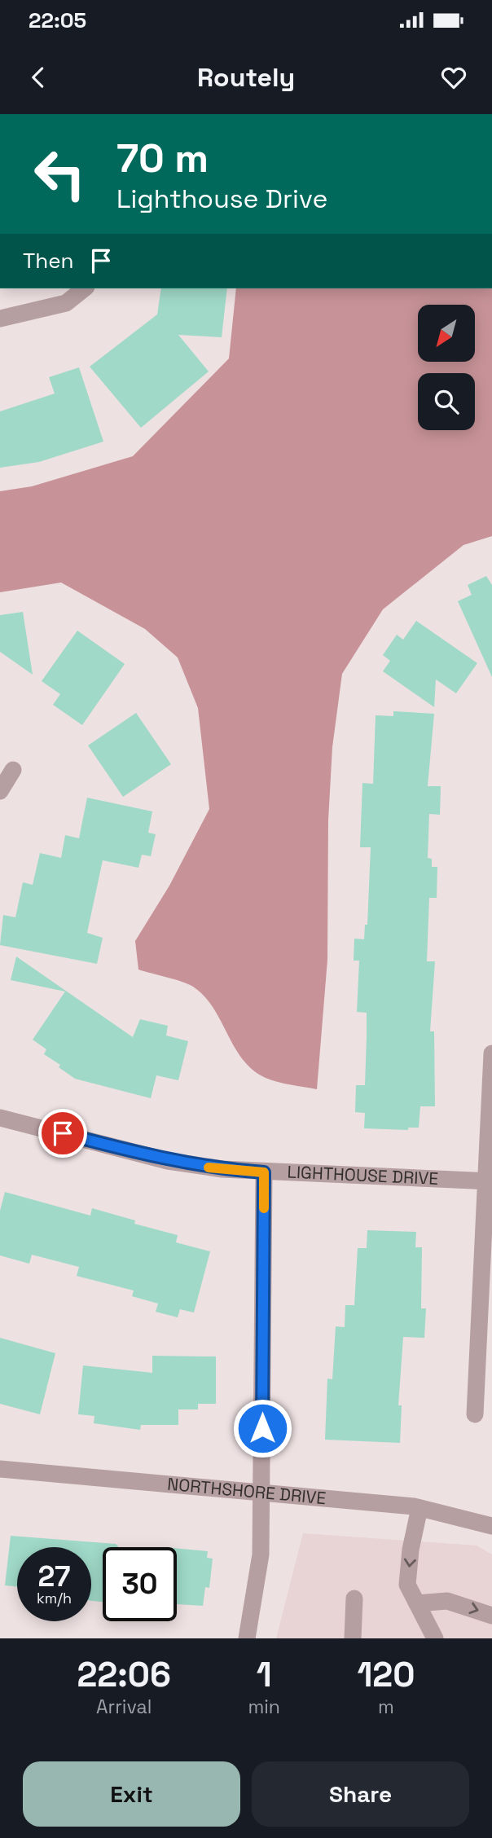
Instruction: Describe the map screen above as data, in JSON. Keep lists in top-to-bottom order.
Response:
{
  "streets": {
    "street": ["LIGHTHOUSE DRIVE", "NORTHSHORE DRIVE"]
  },
  "north": "bottom left",
  "page": {
    "status": "22:05",
    "header": "Routely",
    "turn": ["70 m", "Lighthouse Drive"],
    "then": "Then",
    "speed": "27 km/h",
    "limit": "30",
    "eta": [
      "22:06",
      "Arrival",
      "1",
      "min",
      "120",
      "m"
    ],
    "buttons": ["Exit", "Share"]
  }
}
